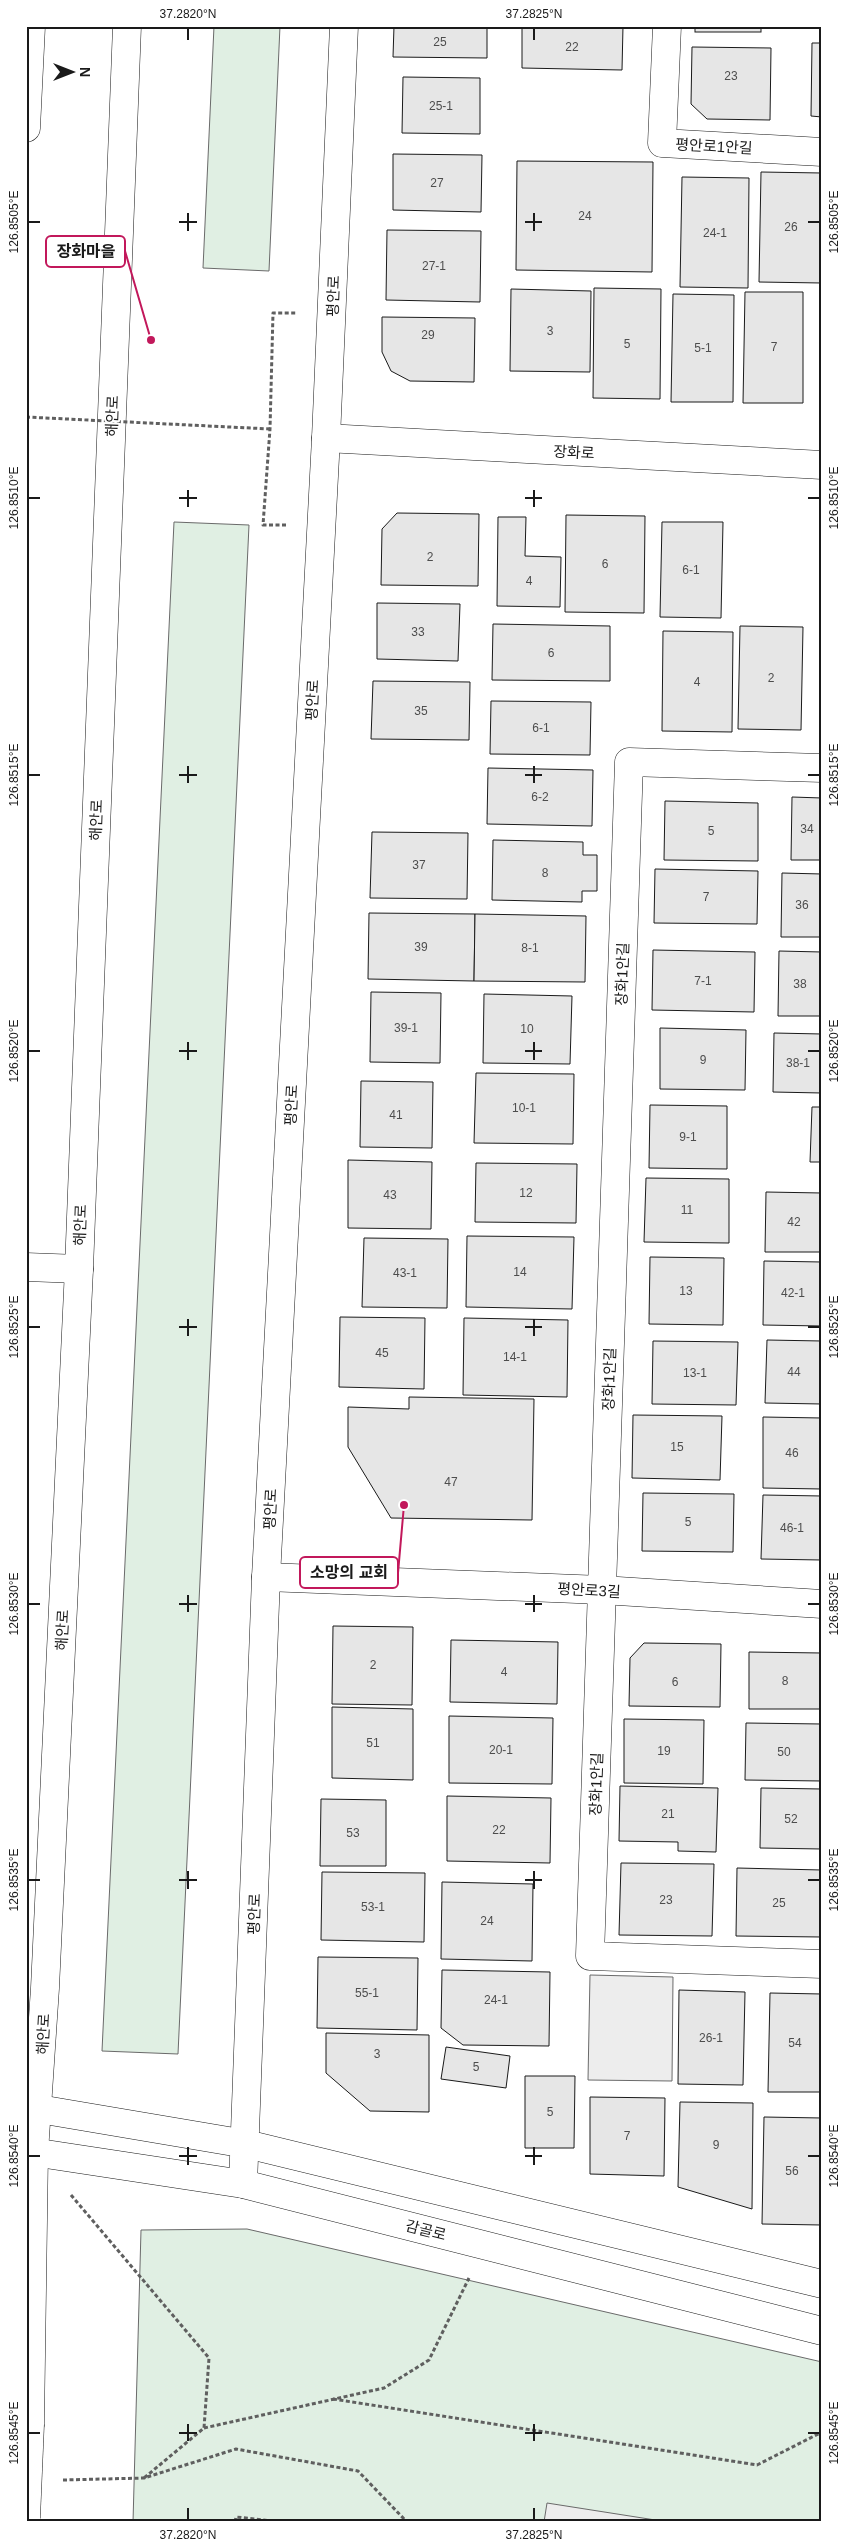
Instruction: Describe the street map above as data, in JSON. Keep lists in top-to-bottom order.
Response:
{
  "streets": {
    "street": [
      "평안로1안길",
      "평안로",
      "해안로",
      "장화로",
      "장화1안길",
      "평안로3길",
      "감골로"
    ]
  },
  "crossings": [
    ["평안로", "장화로"],
    ["평안로", "평안로3길"],
    ["평안로", "감골로"],
    ["해안로", "감골로"],
    ["장화1안길", "평안로3길"]
  ],
  "places": ["장화마을", "소망의 교회"],
  "house_numbers": [
    "25",
    "22",
    "23",
    "25-1",
    "27",
    "24",
    "26",
    "24-1",
    "27-1",
    "3",
    "29",
    "5",
    "7",
    "5-1",
    "2",
    "6",
    "6-1",
    "4",
    "33",
    "6",
    "2",
    "4",
    "35",
    "6-1",
    "6-2",
    "34",
    "5",
    "37",
    "8",
    "7",
    "36",
    "39",
    "8-1",
    "7-1",
    "38",
    "39-1",
    "10",
    "9",
    "38-1",
    "10-1",
    "41",
    "9-1",
    "12",
    "43",
    "11",
    "42",
    "14",
    "43-1",
    "13",
    "42-1",
    "45",
    "14-1",
    "44",
    "13-1",
    "15",
    "46",
    "47",
    "5",
    "46-1",
    "2",
    "4",
    "8",
    "6",
    "51",
    "20-1",
    "19",
    "50",
    "21",
    "52",
    "22",
    "53",
    "23",
    "25",
    "53-1",
    "24",
    "55-1",
    "24-1",
    "26-1",
    "54",
    "3",
    "5",
    "5",
    "7",
    "9",
    "56"
  ],
  "north": "right",
  "coordinates": [
    "37.2820°N",
    "37.2825°N",
    "126.8505°E",
    "126.8510°E",
    "126.8515°E",
    "126.8520°E",
    "126.8525°E",
    "126.8530°E",
    "126.8535°E",
    "126.8540°E",
    "126.8545°E"
  ]
}
